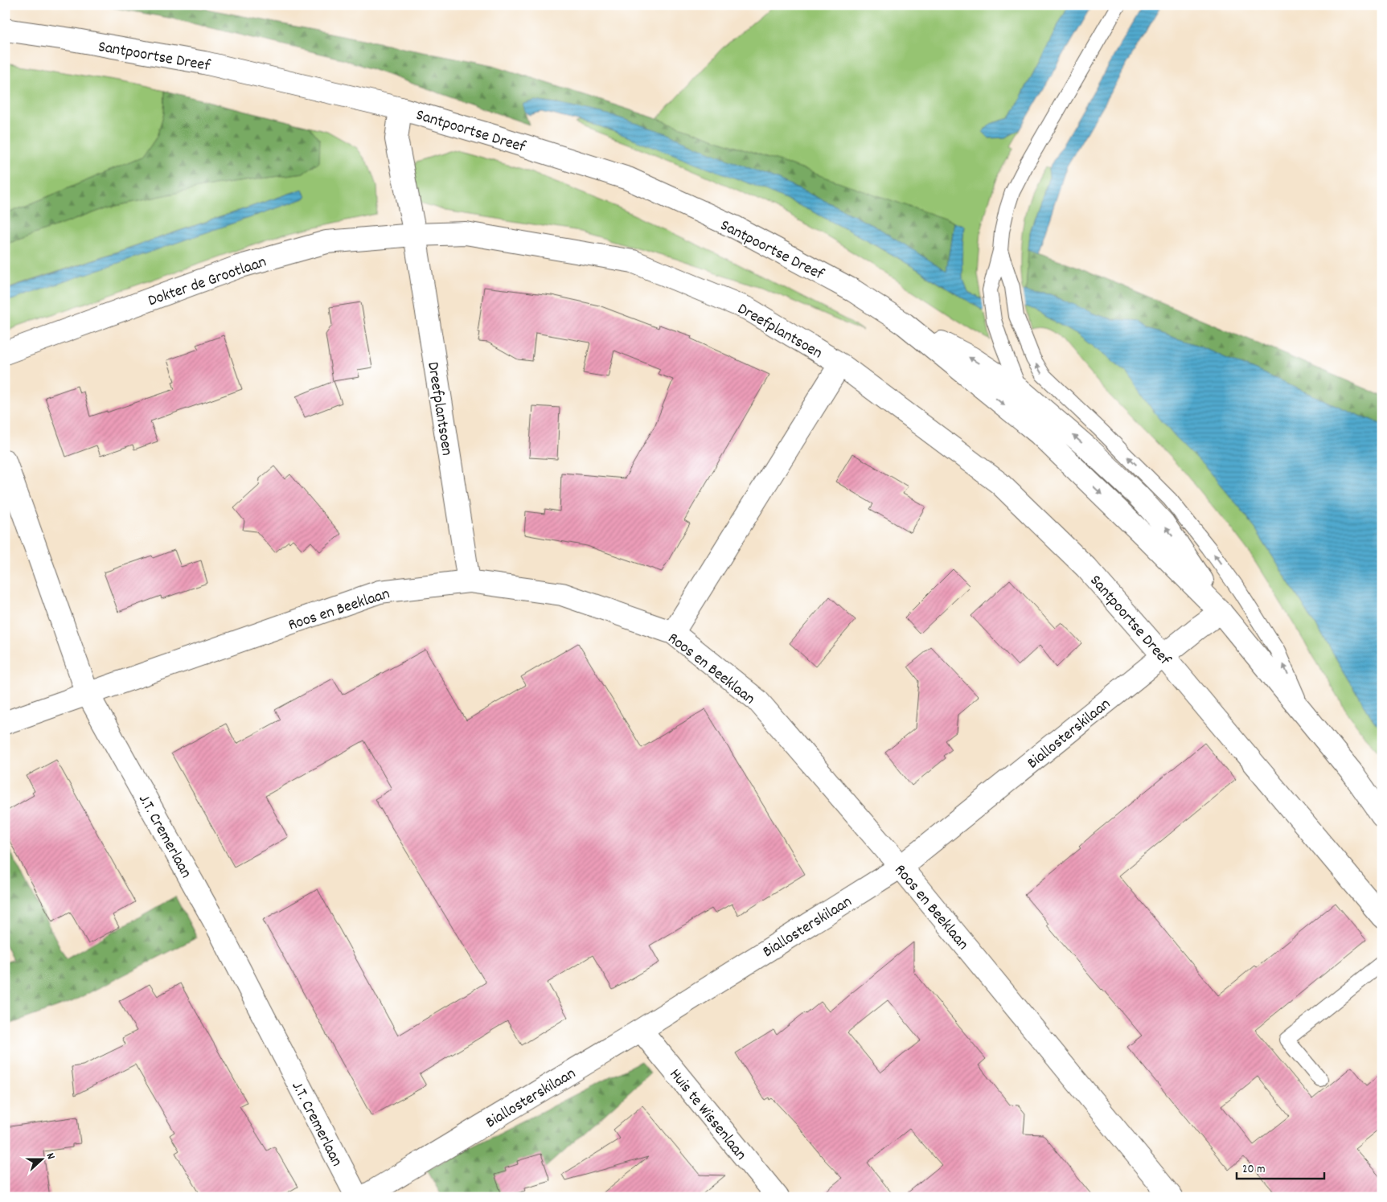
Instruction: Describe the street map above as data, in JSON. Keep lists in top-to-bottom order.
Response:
{
  "streets": {
    "street": [
      "Santpoortse Dreef",
      "Dokter de Grootlaan",
      "Dreefplantsoen",
      "Roos en Beeklaan",
      "Biallosterskilaan",
      "J.T. Cremerlaan",
      "Huis te Wissenlaan"
    ]
  },
  "crossings": [
    ["Santpoortse Dreef", "Dreefplantsoen"],
    ["Santpoortse Dreef", "Biallosterskilaan"],
    ["Dokter de Grootlaan", "Dreefplantsoen"],
    ["Dreefplantsoen", "Roos en Beeklaan"],
    ["Roos en Beeklaan", "Biallosterskilaan"],
    ["Roos en Beeklaan", "J.T. Cremerlaan"],
    ["Biallosterskilaan", "Huis te Wissenlaan"]
  ],
  "scale_bar": "20 m",
  "north": "right"
}
